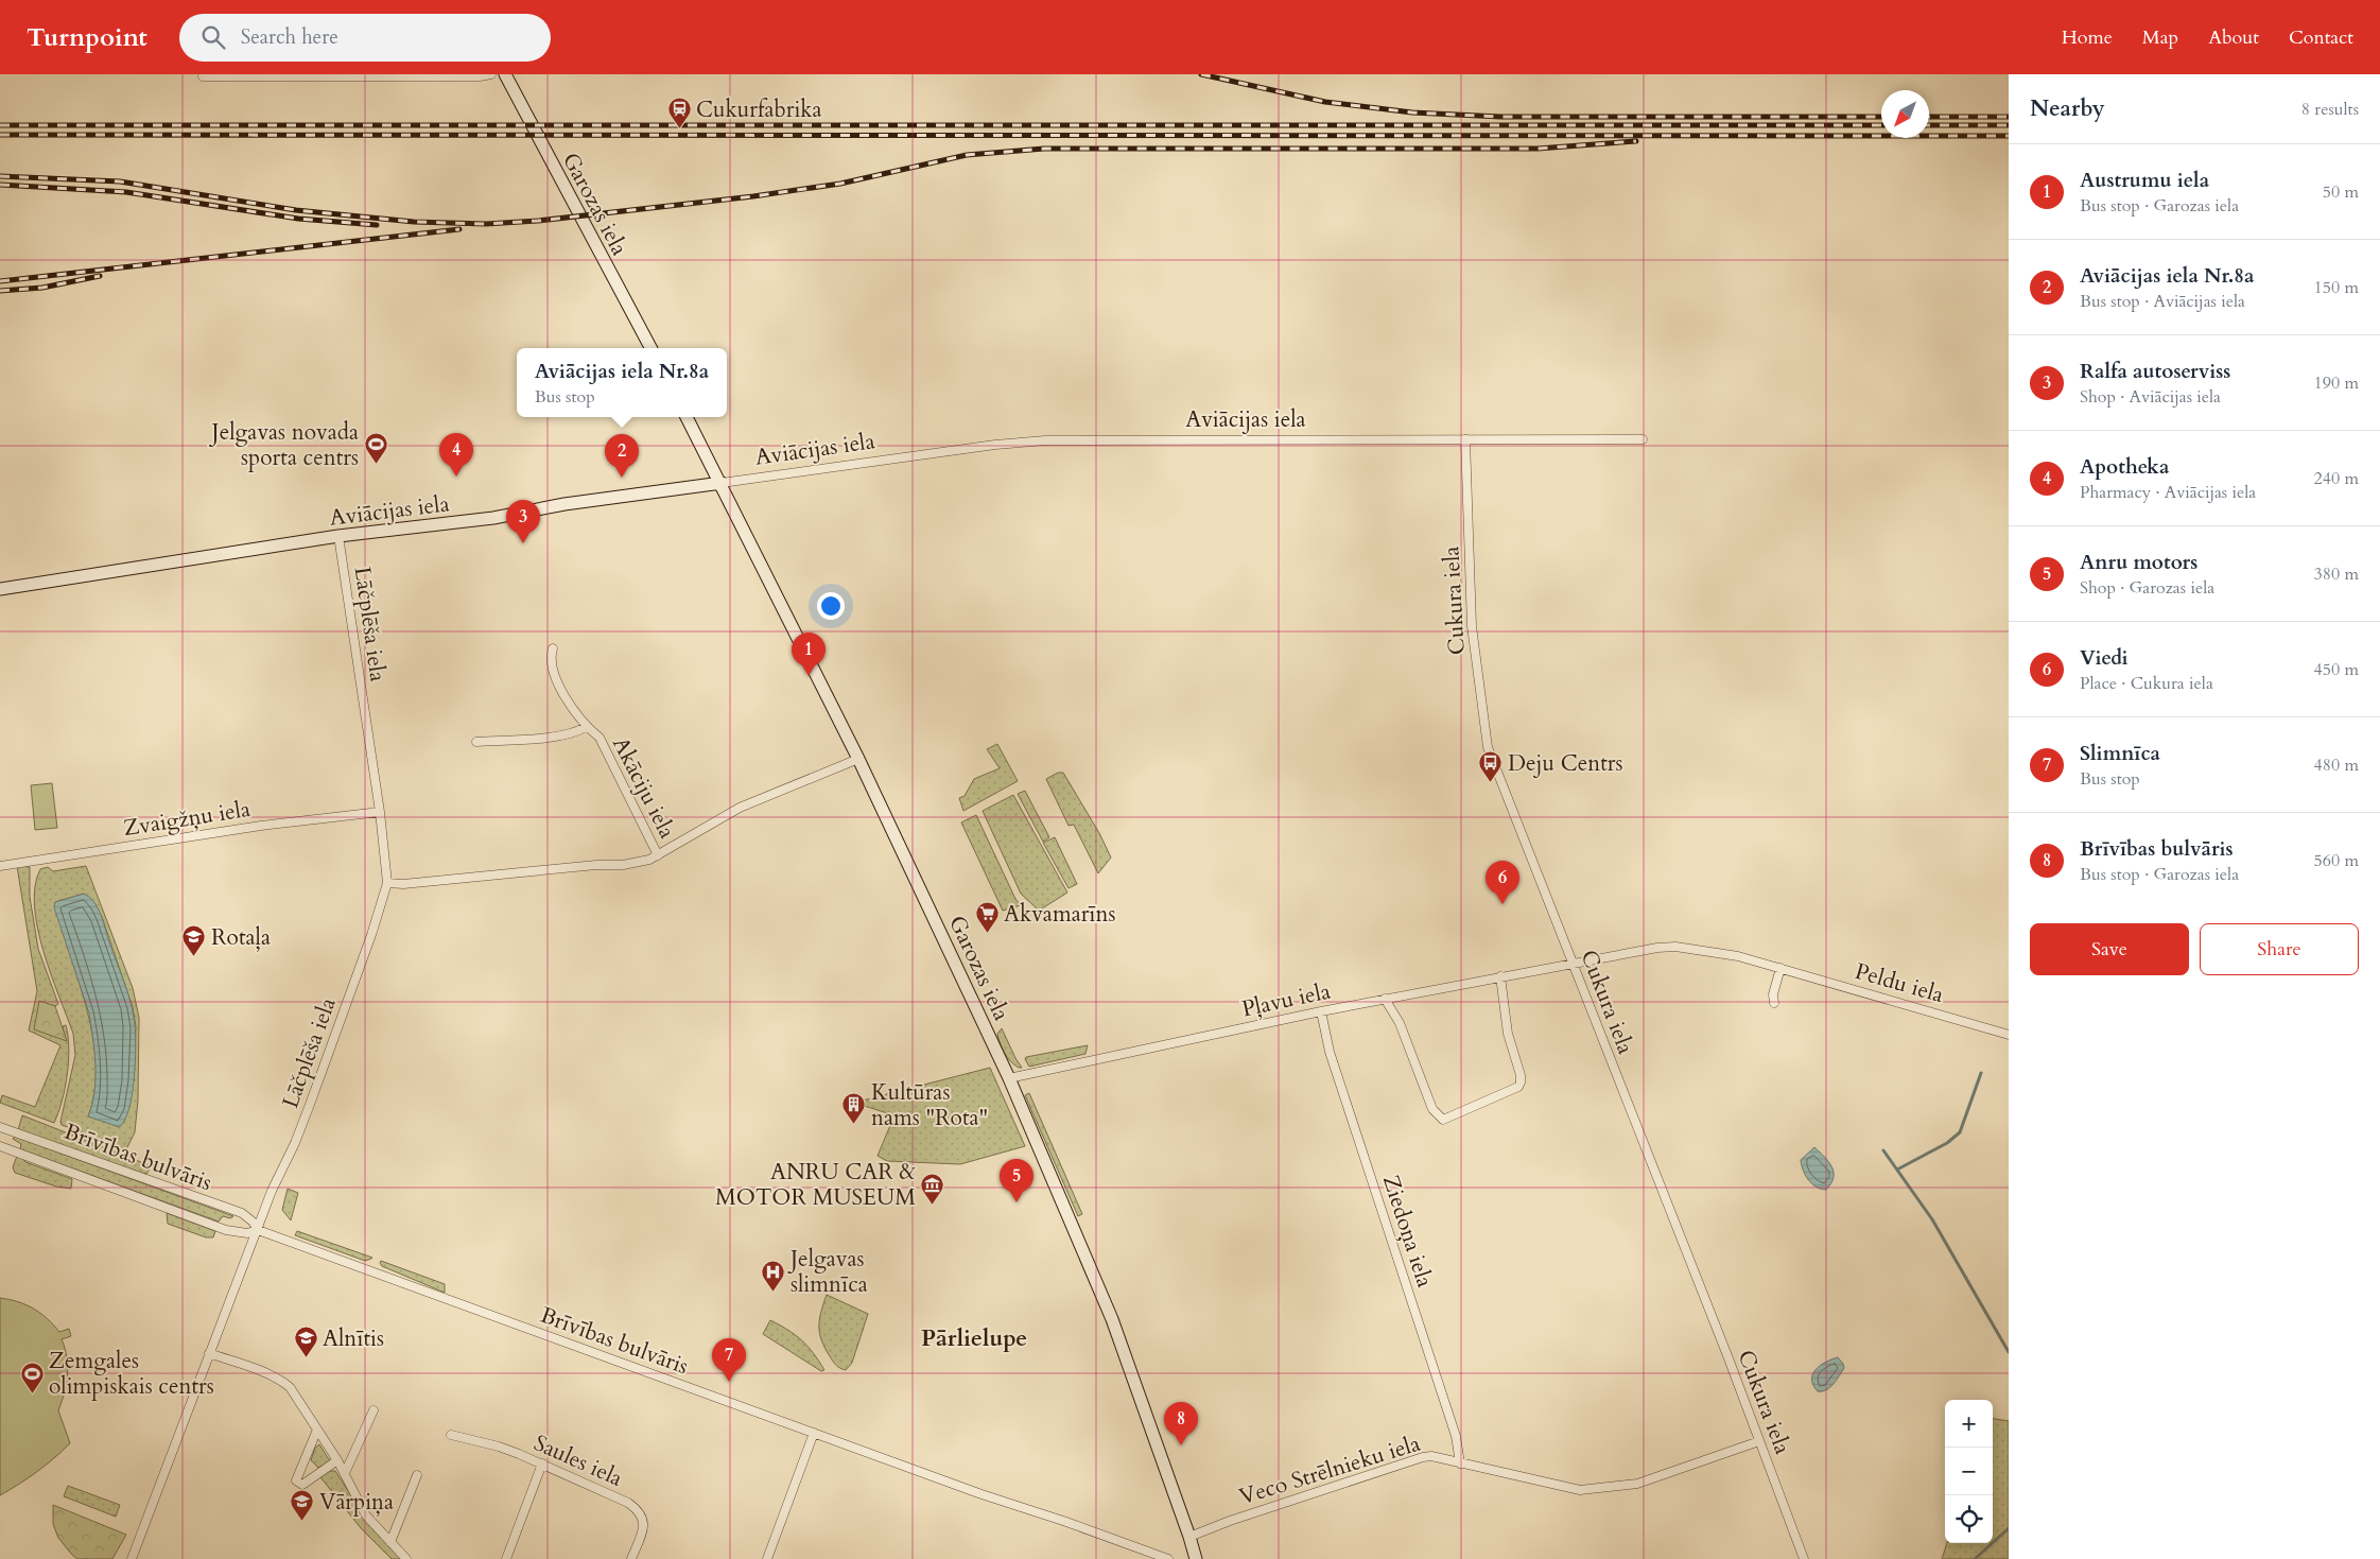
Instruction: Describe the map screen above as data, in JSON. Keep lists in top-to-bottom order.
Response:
{
  "streets": {
    "main road": ["Garozas iela", "Aviācijas iela"],
    "street": [
      "Cukura iela",
      "Lāčplēša iela",
      "Akāciju iela",
      "Zvaigžņu iela",
      "Peldu iela",
      "Pļavu iela",
      "Brīvības bulvāris",
      "Ziedoņa iela",
      "Saules iela",
      "Veco Strēlnieku iela"
    ]
  },
  "crossings": [
    ["Garozas iela", "Aviācijas iela"],
    ["Garozas iela", "Pļavu iela"],
    ["Garozas iela", "Veco Strēlnieku iela"],
    ["Aviācijas iela", "Cukura iela"],
    ["Aviācijas iela", "Lāčplēša iela"],
    ["Cukura iela", "Peldu iela"],
    ["Cukura iela", "Pļavu iela"],
    ["Cukura iela", "Veco Strēlnieku iela"],
    ["Lāčplēša iela", "Zvaigžņu iela"],
    ["Lāčplēša iela", "Brīvības bulvāris"],
    ["Peldu iela", "Pļavu iela"],
    ["Pļavu iela", "Ziedoņa iela"],
    ["Ziedoņa iela", "Veco Strēlnieku iela"]
  ],
  "districts": ["Pārlielupe"],
  "places": {
    "station": ["Cukurfabrika"],
    "sports": ["Jelgavas novada sporta centrs", "Zemgales olimpiskais centrs"],
    "bus stop": ["Deju Centrs"],
    "supermarket": ["Akvamarīns"],
    "school or university": ["Rotaļa", "Alnītis", "Vārpiņa"],
    "building": ["Kultūras nams \"Rota\""],
    "museum": ["ANRU CAR & MOTOR MUSEUM"],
    "hospital": ["Jelgavas slimnīca"]
  },
  "north": "bottom left",
  "page": {
    "header": "Turnpoint",
    "search": "Search here",
    "nav": [
      "Home",
      "Map",
      "About",
      "Contact"
    ],
    "heading": ["Nearby", "8 results"],
    "list": [
      {
        "mark": "1",
        "name": "Austrumu iela",
        "note": "Bus stop · Garozas iela",
        "value": "50 m"
      },
      {
        "mark": "2",
        "name": "Aviācijas iela Nr.8a",
        "note": "Bus stop · Aviācijas iela",
        "value": "150 m"
      },
      {
        "mark": "3",
        "name": "Ralfa autoserviss",
        "note": "Shop · Aviācijas iela",
        "value": "190 m"
      },
      {
        "mark": "4",
        "name": "Apotheka",
        "note": "Pharmacy · Aviācijas iela",
        "value": "240 m"
      },
      {
        "mark": "5",
        "name": "Anru motors",
        "note": "Shop · Garozas iela",
        "value": "380 m"
      },
      {
        "mark": "6",
        "name": "Viedi",
        "note": "Place · Cukura iela",
        "value": "450 m"
      },
      {
        "mark": "7",
        "name": "Slimnīca",
        "note": "Bus stop",
        "value": "480 m"
      },
      {
        "mark": "8",
        "name": "Brīvības bulvāris",
        "note": "Bus stop · Garozas iela",
        "value": "560 m"
      }
    ],
    "popup": ["Aviācijas iela Nr.8a", "Bus stop"],
    "pins": [
      "4",
      "2",
      "3",
      "1",
      "6",
      "5",
      "7",
      "8"
    ],
    "buttons": ["Save", "Share"],
    "map_buttons": ["+", "−"]
  }
}
